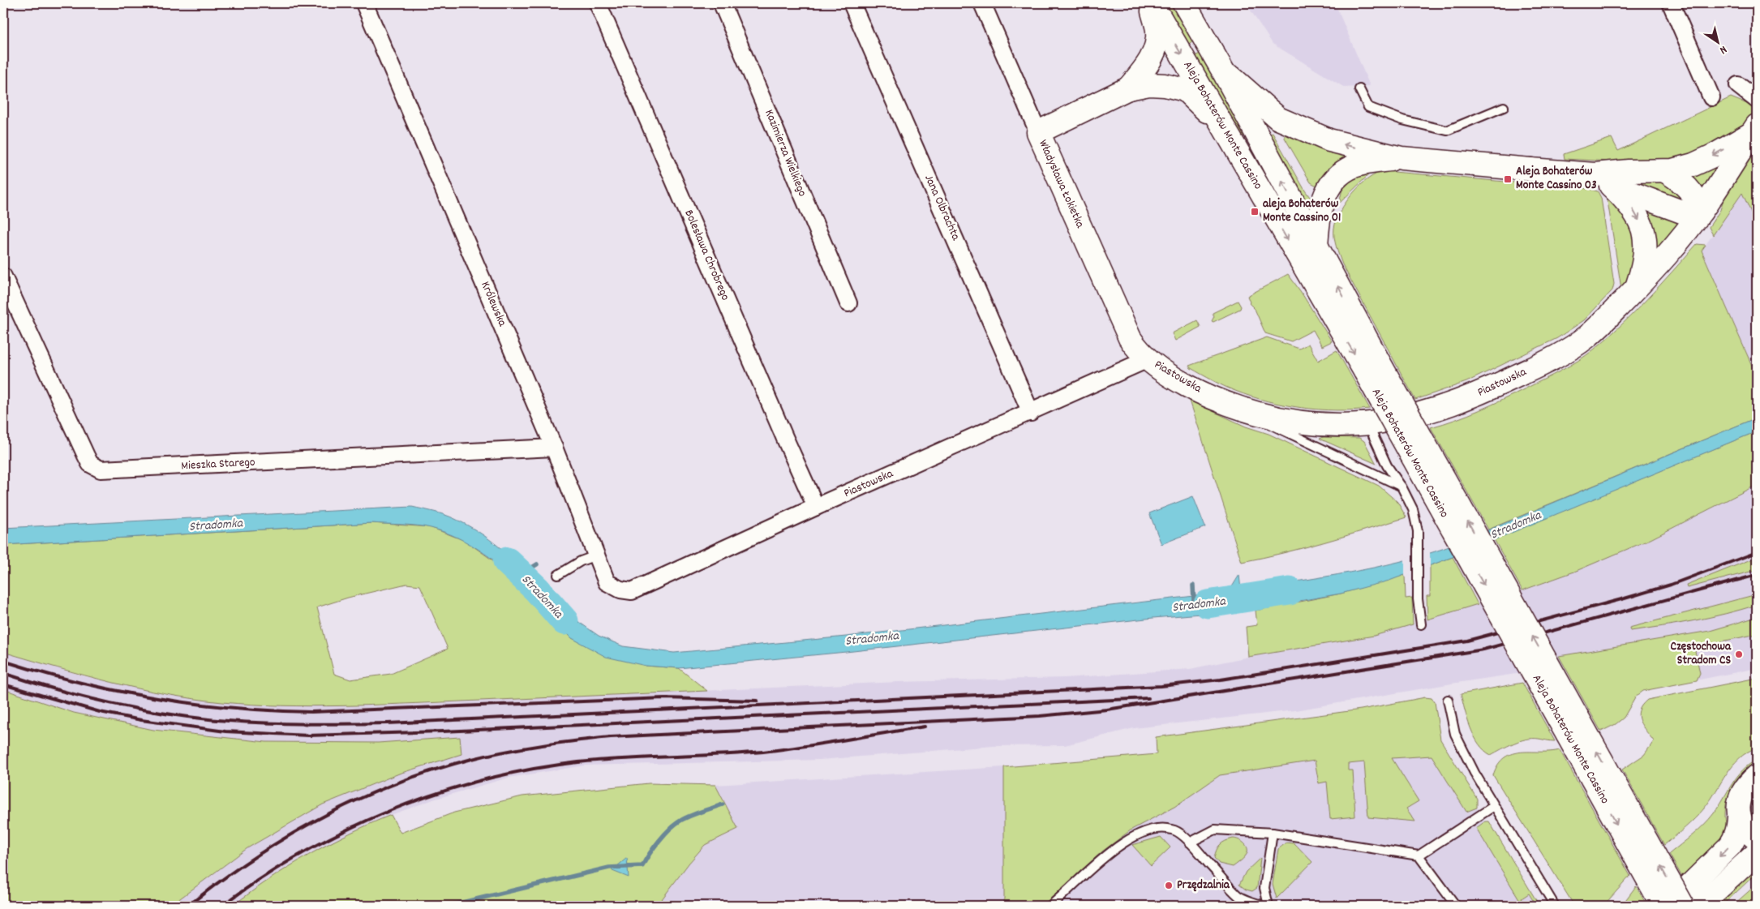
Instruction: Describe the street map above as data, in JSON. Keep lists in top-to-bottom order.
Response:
{
  "streets": {
    "main road": ["Aleja Bohaterów Monte Cassino", "Władysława Łokietka", "Piastowska"],
    "street": [
      "Kazimierza Wielkiego",
      "Jana Olbrachta",
      "Bolesława Chrobrego",
      "Królewska",
      "Mieszka Starego"
    ]
  },
  "crossings": [
    ["Władysława Łokietka", "Piastowska"],
    ["Jana Olbrachta", "Piastowska"],
    ["Bolesława Chrobrego", "Piastowska"],
    ["Królewska", "Piastowska"],
    ["Królewska", "Mieszka Starego"]
  ],
  "water": ["Stradomka"],
  "places": {
    "transit": ["Aleja Bohaterów Monte Cassino 03", "aleja Bohaterów Monte Cassino 01"],
    "other": ["Częstochowa Stradom CS", "Przędzalnia"]
  },
  "north": "bottom right"
}
